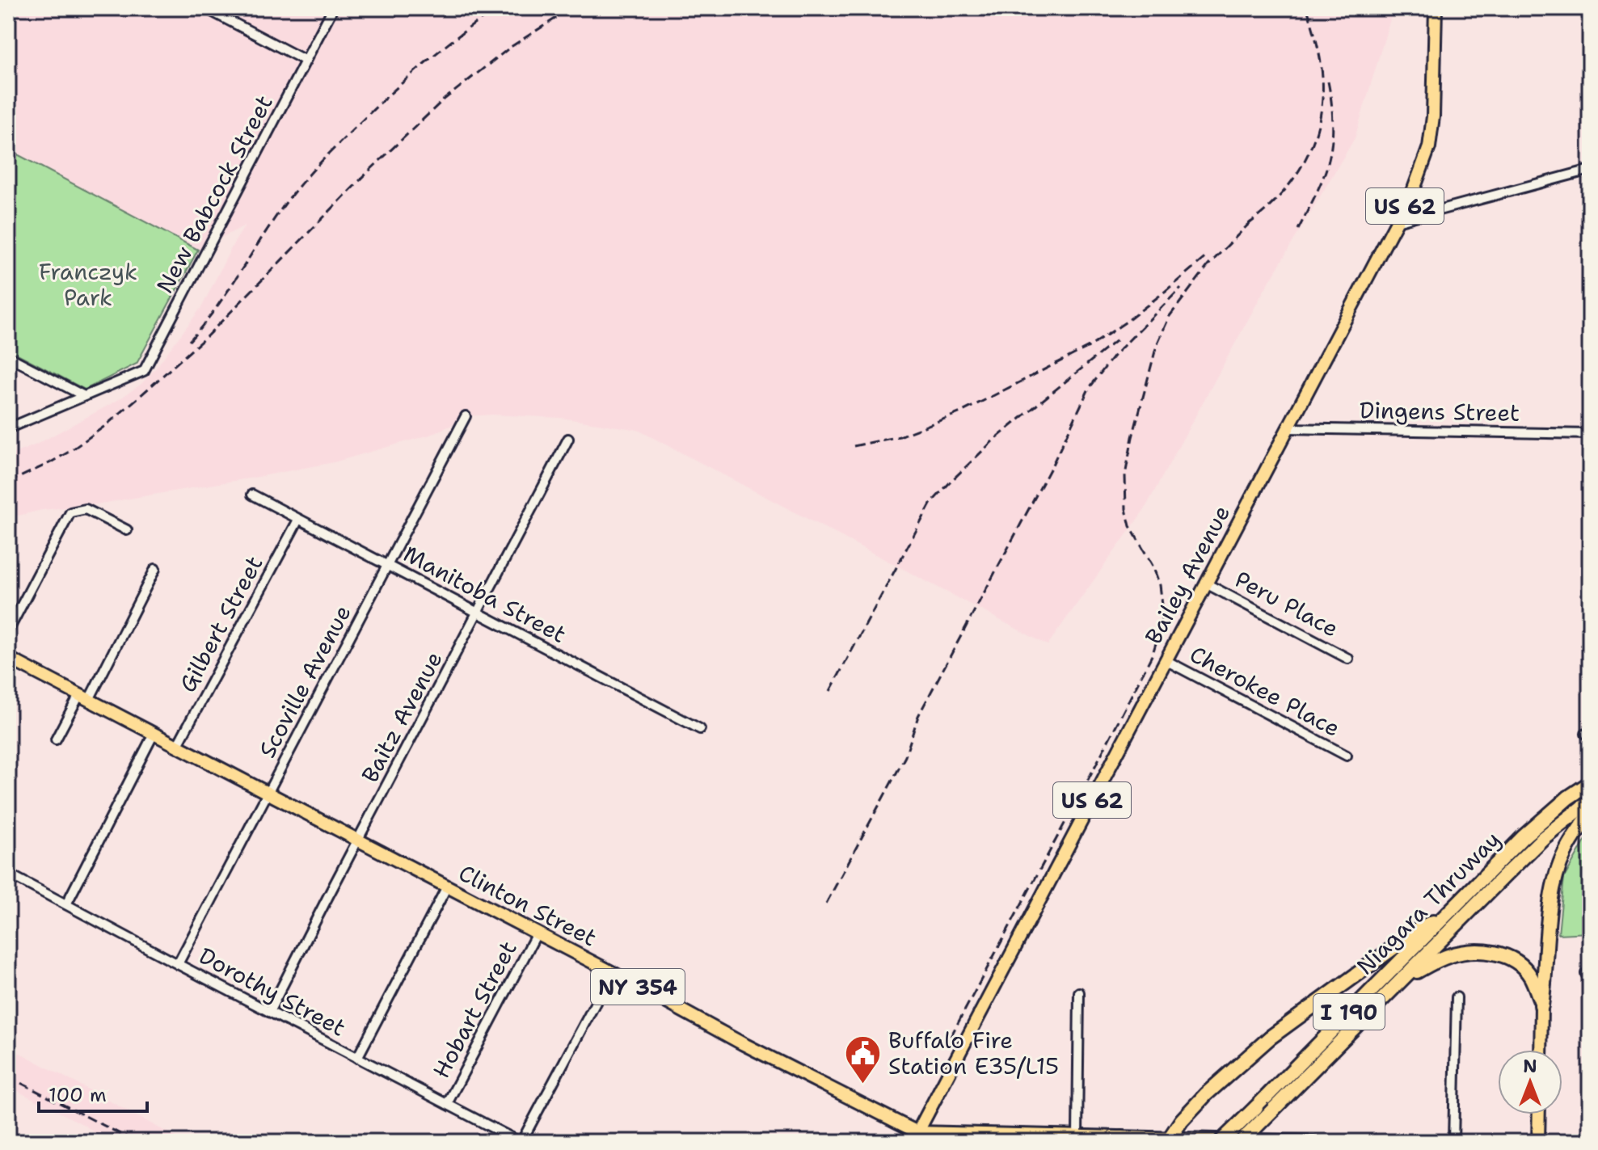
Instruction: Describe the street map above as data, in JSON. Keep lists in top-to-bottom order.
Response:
{
  "streets": {
    "highway": ["Niagara Thruway", "I 190"],
    "main road": [
      "US 62",
      "Bailey Avenue",
      "Clinton Street",
      "NY 354"
    ],
    "street": [
      "New Babcock Street",
      "Dingens Street",
      "Manitoba Street",
      "Peru Place",
      "Gilbert Street",
      "Scoville Avenue",
      "Cherokee Place",
      "Baitz Avenue",
      "Dorothy Street",
      "Hobart Street"
    ]
  },
  "crossings": [
    ["Dingens Street", "Bailey Avenue"],
    ["Bailey Avenue", "Peru Place"],
    ["Bailey Avenue", "Cherokee Place"],
    ["Bailey Avenue", "Clinton Street"],
    ["Manitoba Street", "Gilbert Street"],
    ["Manitoba Street", "Scoville Avenue"],
    ["Manitoba Street", "Baitz Avenue"],
    ["Gilbert Street", "Clinton Street"],
    ["Scoville Avenue", "Clinton Street"],
    ["Scoville Avenue", "Dorothy Street"],
    ["Baitz Avenue", "Clinton Street"],
    ["Baitz Avenue", "Dorothy Street"],
    ["Clinton Street", "Hobart Street"],
    ["Dorothy Street", "Hobart Street"]
  ],
  "parks": ["Franczyk Park"],
  "places": {
    "public building": ["Buffalo Fire Station E35/L15"]
  },
  "scale_bar": "100 m",
  "north": "top"
}
